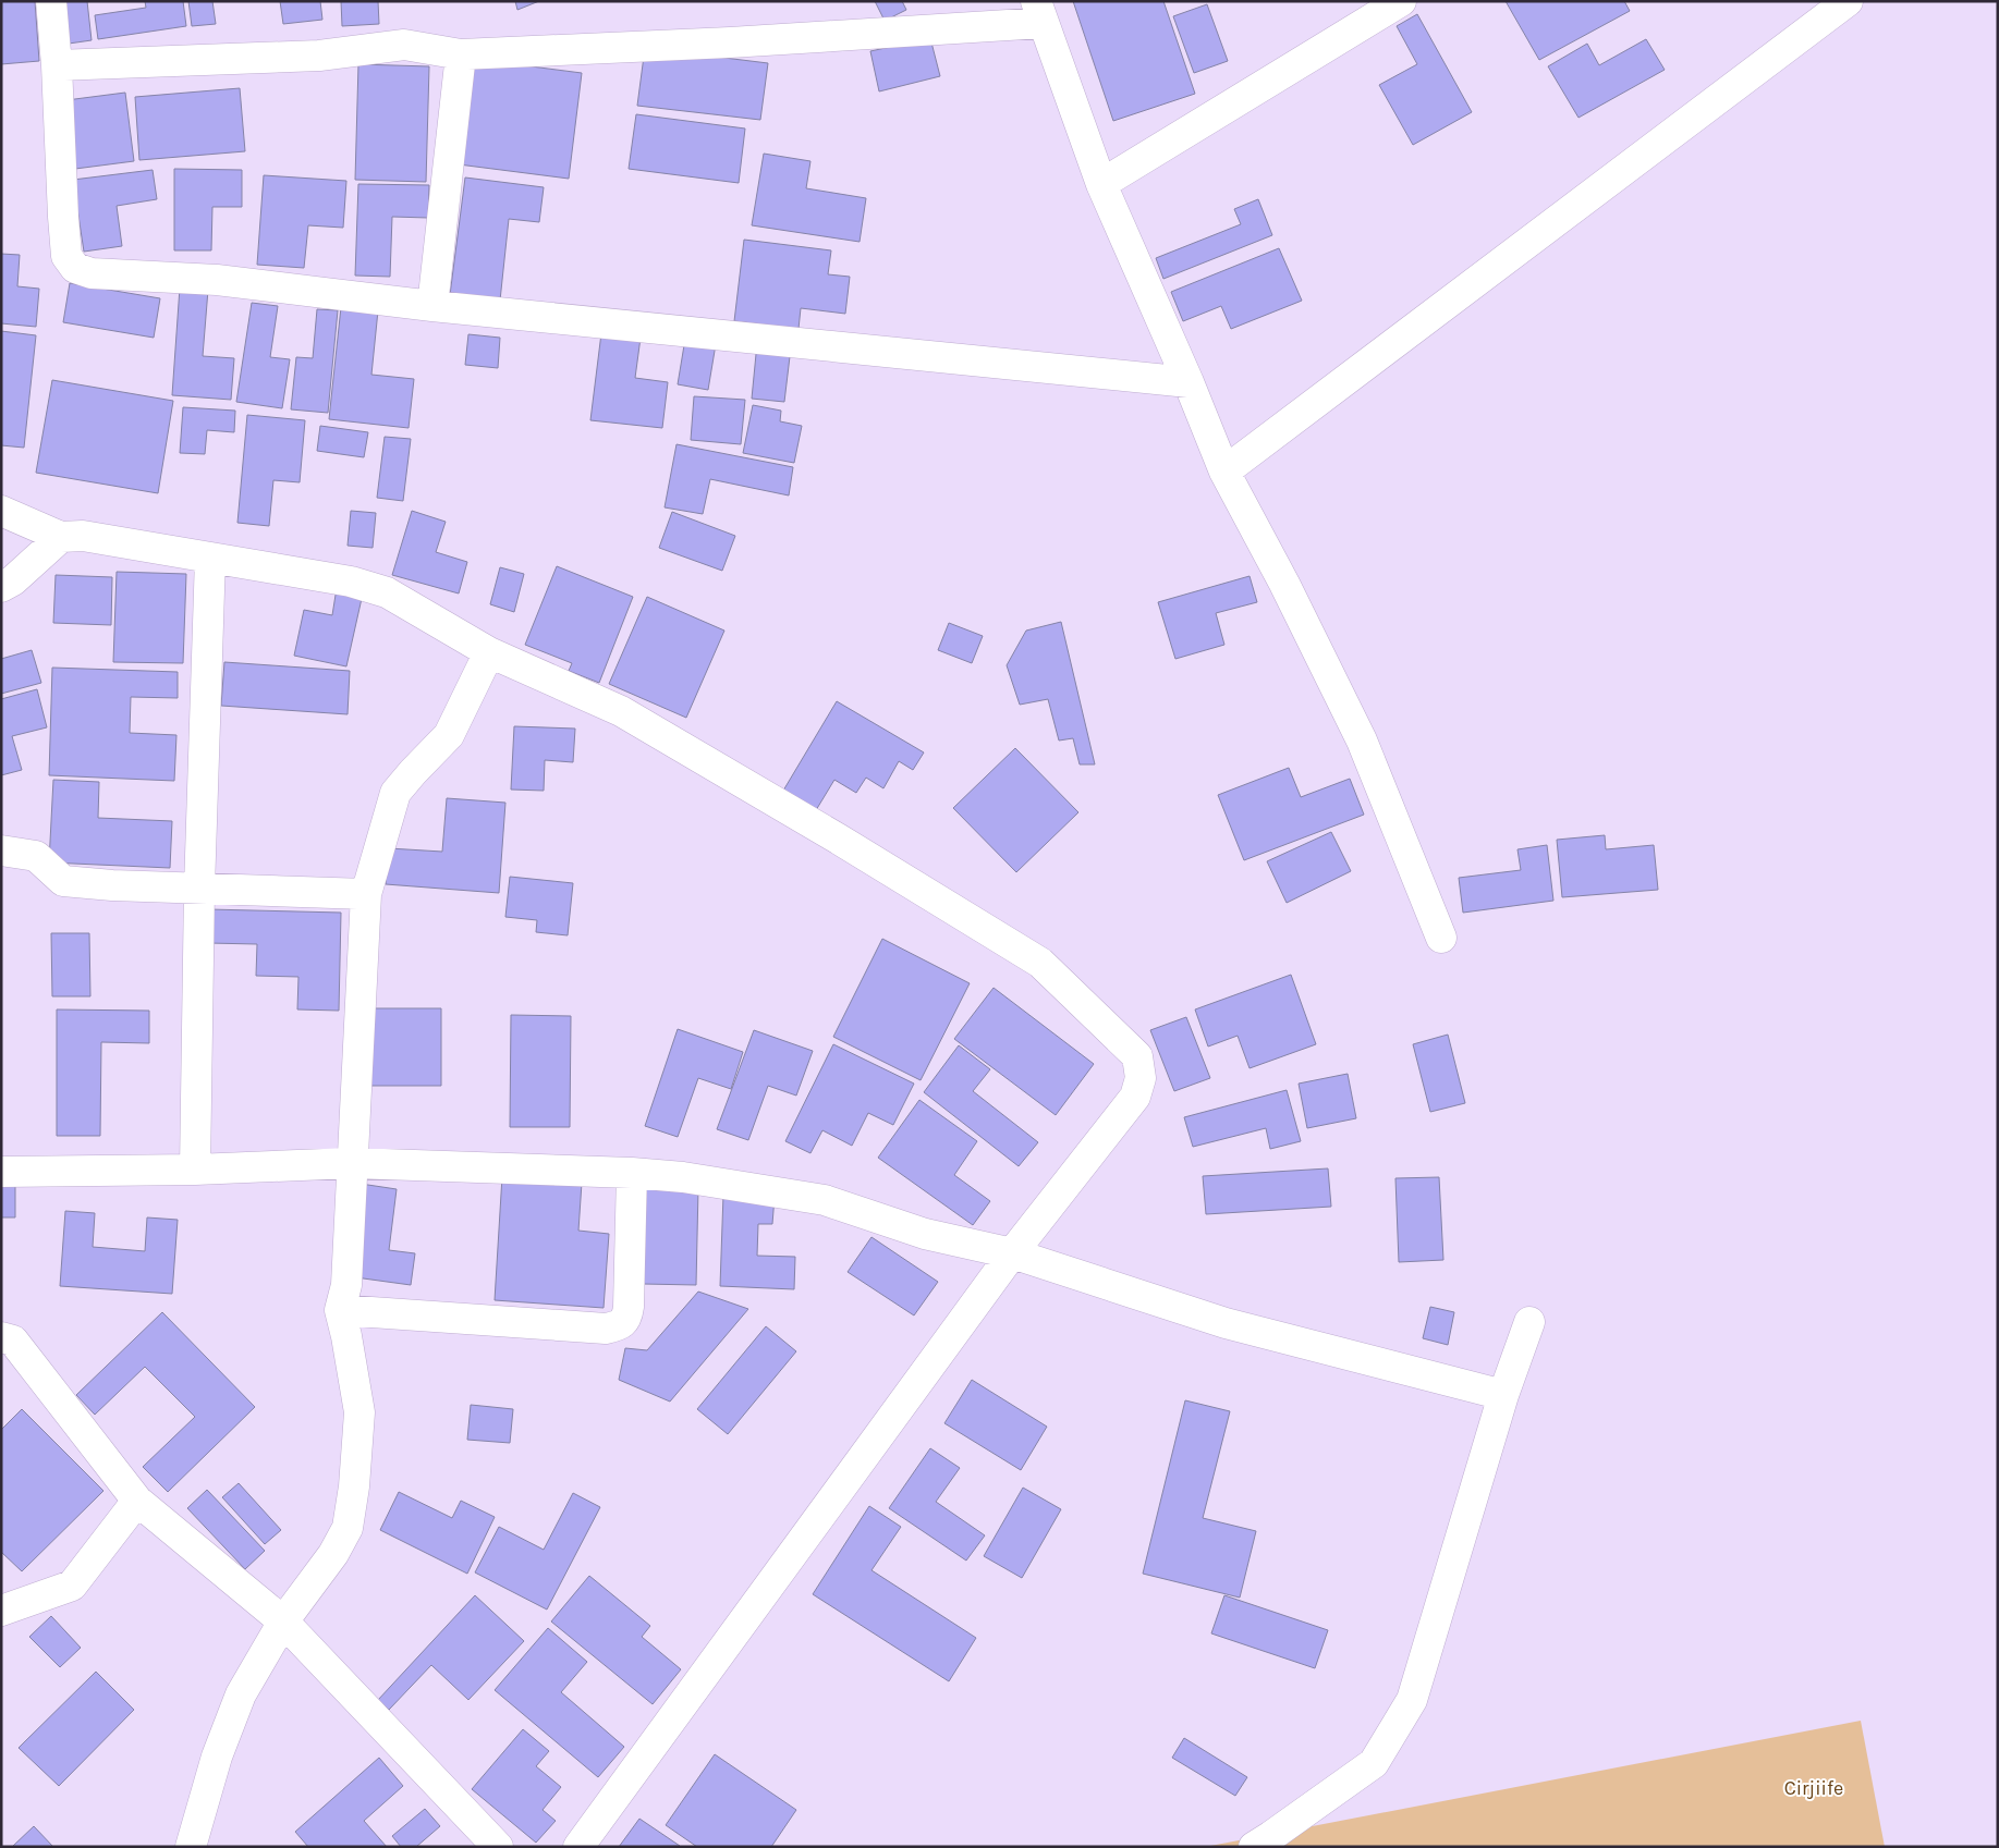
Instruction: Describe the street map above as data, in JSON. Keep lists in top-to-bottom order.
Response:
{
  "parks": ["Cirjiife"]
}
